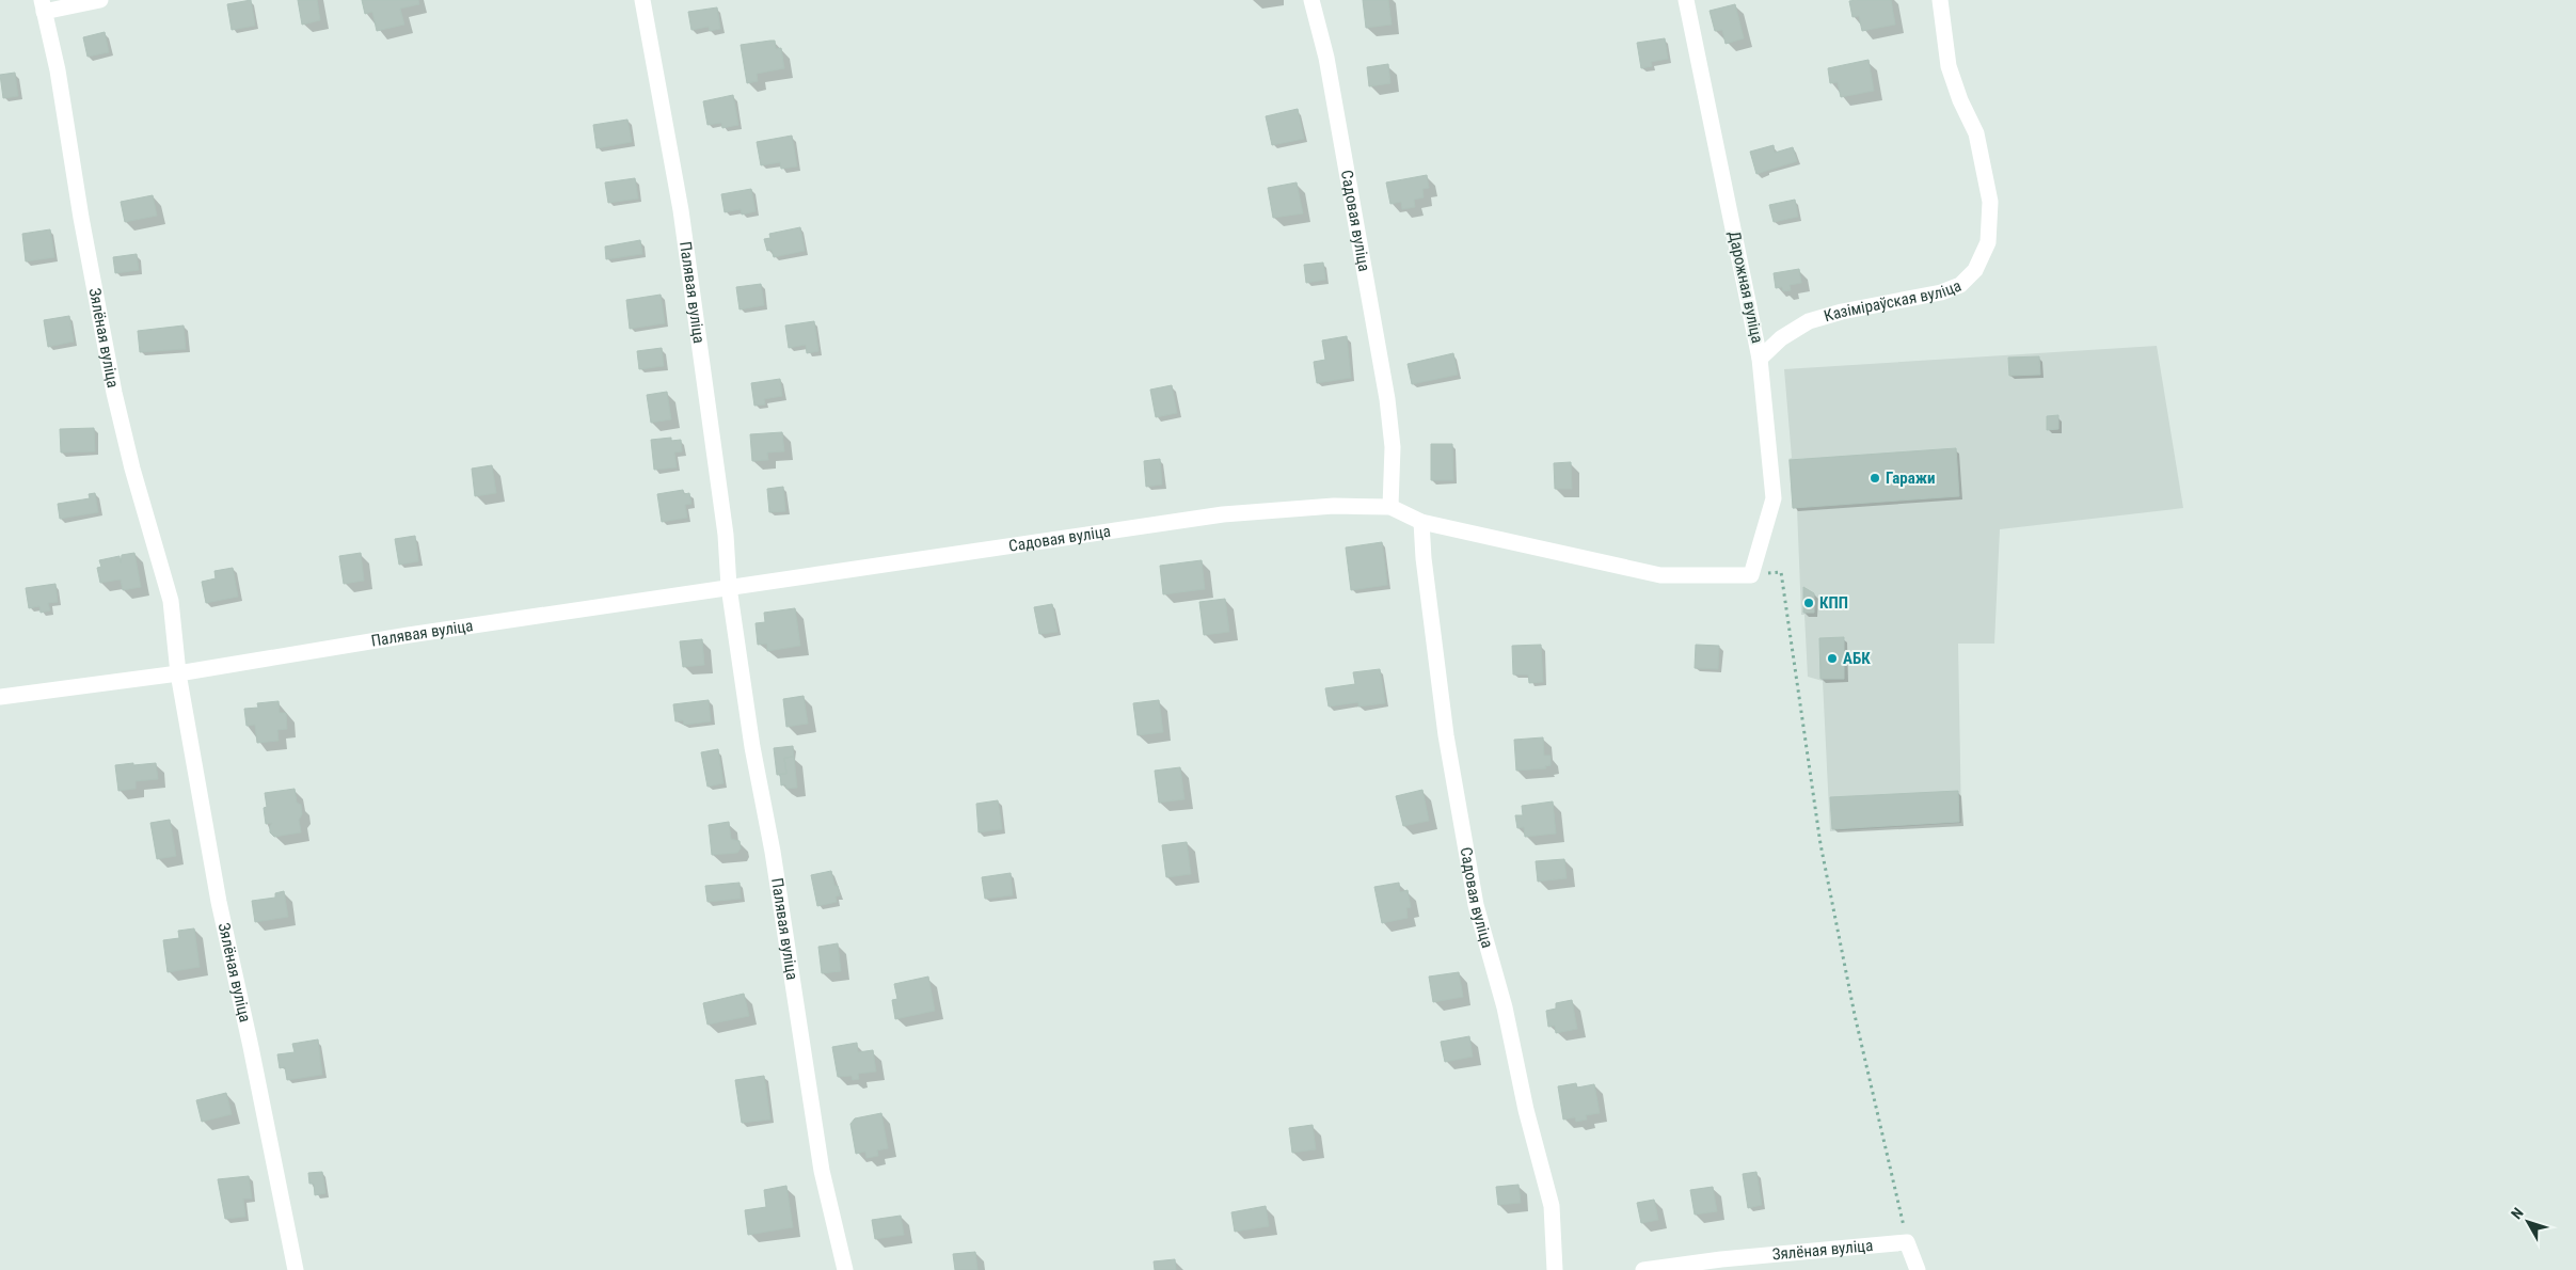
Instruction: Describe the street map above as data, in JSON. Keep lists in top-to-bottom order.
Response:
{
  "streets": {
    "street": [
      "Садовая вуліца",
      "Дарожная вуліца",
      "Палявая вуліца",
      "Казіміраўская вуліца",
      "Зялёная вуліца"
    ]
  },
  "crossings": [
    ["Садовая вуліца", "Дарожная вуліца"],
    ["Садовая вуліца", "Палявая вуліца"],
    ["Дарожная вуліца", "Казіміраўская вуліца"],
    ["Палявая вуліца", "Зялёная вуліца"]
  ],
  "places": ["Гаражи", "КПП", "АБК"],
  "north": "top left"
}
